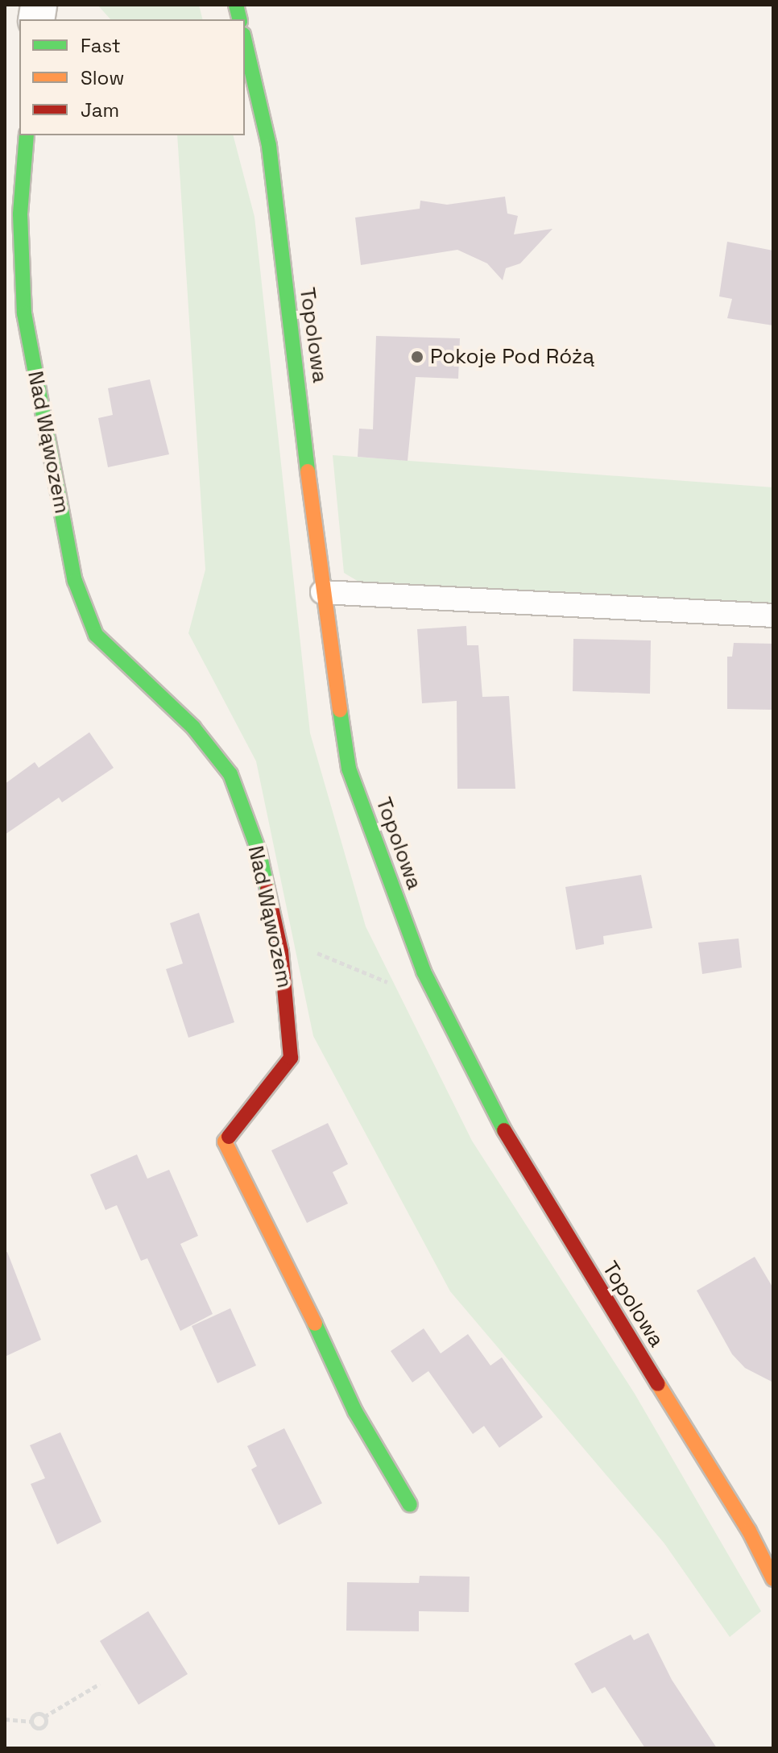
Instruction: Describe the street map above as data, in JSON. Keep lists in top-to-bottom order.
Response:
{
  "streets": {
    "street": ["Topolowa", "Nad Wąwozem"]
  },
  "places": ["Pokoje Pod Różą"],
  "legend": ["Fast", "Slow", "Jam"]
}
